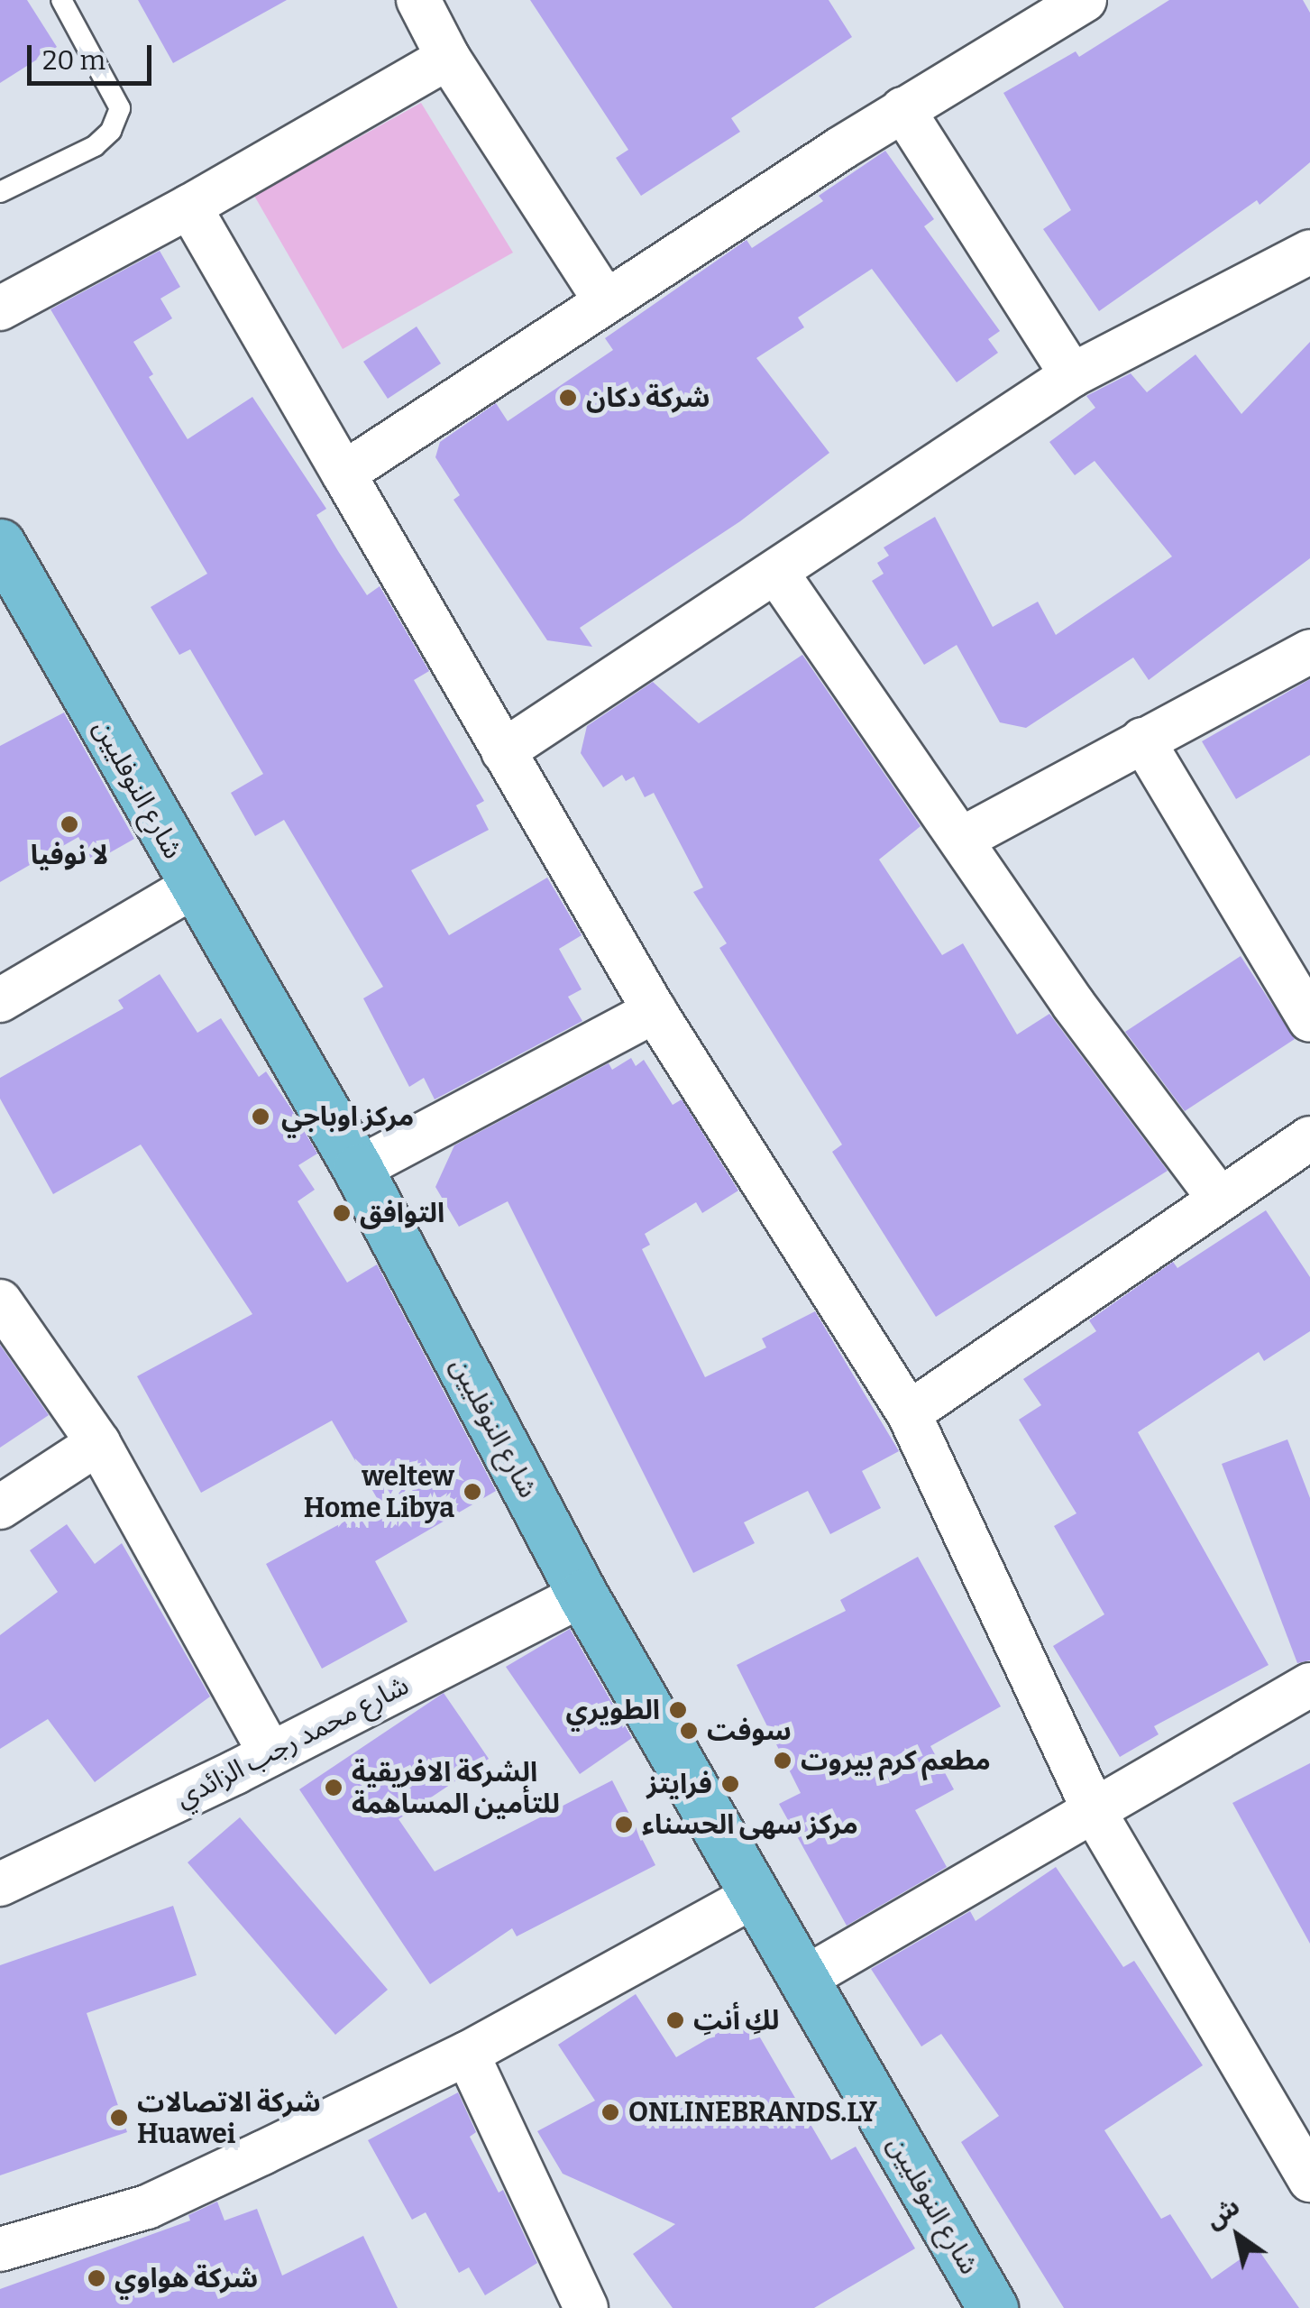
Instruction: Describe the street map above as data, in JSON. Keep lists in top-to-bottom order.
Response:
{
  "streets": {
    "main road": ["شارع النوفليين"],
    "street": ["شارع محمد رجب الزائدي"]
  },
  "crossings": [
    ["شارع النوفليين", "شارع محمد رجب الزائدي"]
  ],
  "places": [
    "شركة دكان",
    "لا نوفيا",
    "مركز اوباجي",
    "التوافق",
    "weltew Home Libya",
    "الطويري",
    "سوفت",
    "مطعم كرم بيروت",
    "فرايتز",
    "الشركة الافريقية للتأمين المساهمة",
    "مركز سهى الحسناء",
    "لكِ أنتِ",
    "ONLINEBRANDS.LY",
    "شركة الاتصالات Huawei",
    "شركة هواوي"
  ],
  "scale_bar": "20 m",
  "north": "top left"
}
